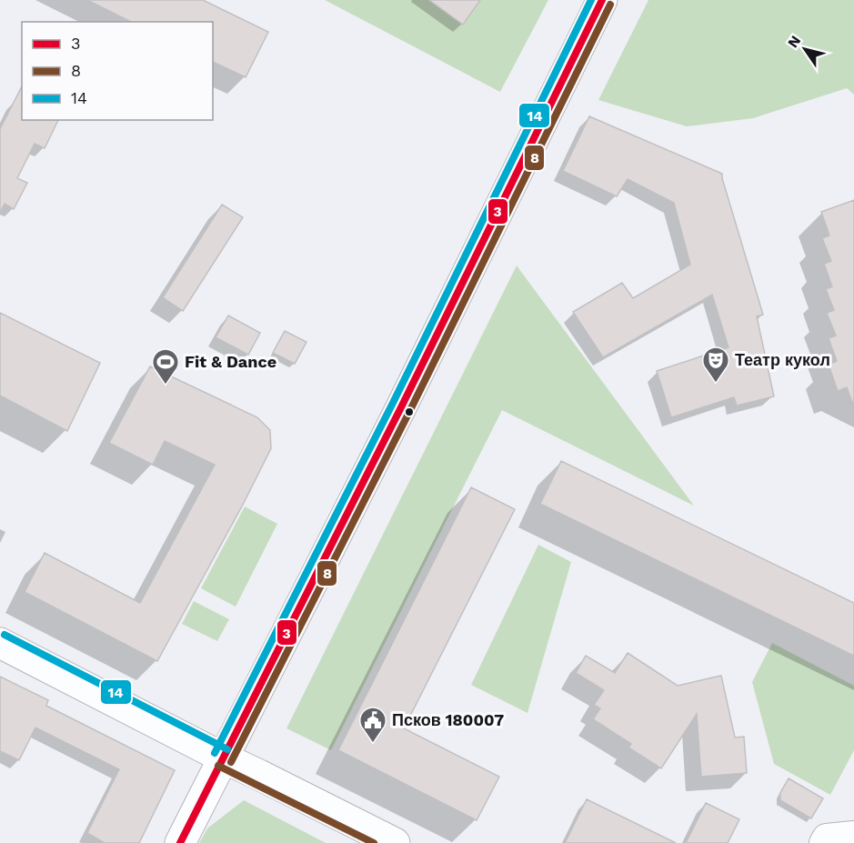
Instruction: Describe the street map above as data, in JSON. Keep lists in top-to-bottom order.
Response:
{
  "places": {
    "theatre": ["Театр кукол"],
    "sports": ["Fit & Dance"],
    "public building": ["Псков 180007"]
  },
  "lines": ["transit line 3", "transit line 14", "transit line 8"],
  "legend": ["3", "8", "14"],
  "north": "top left"
}
